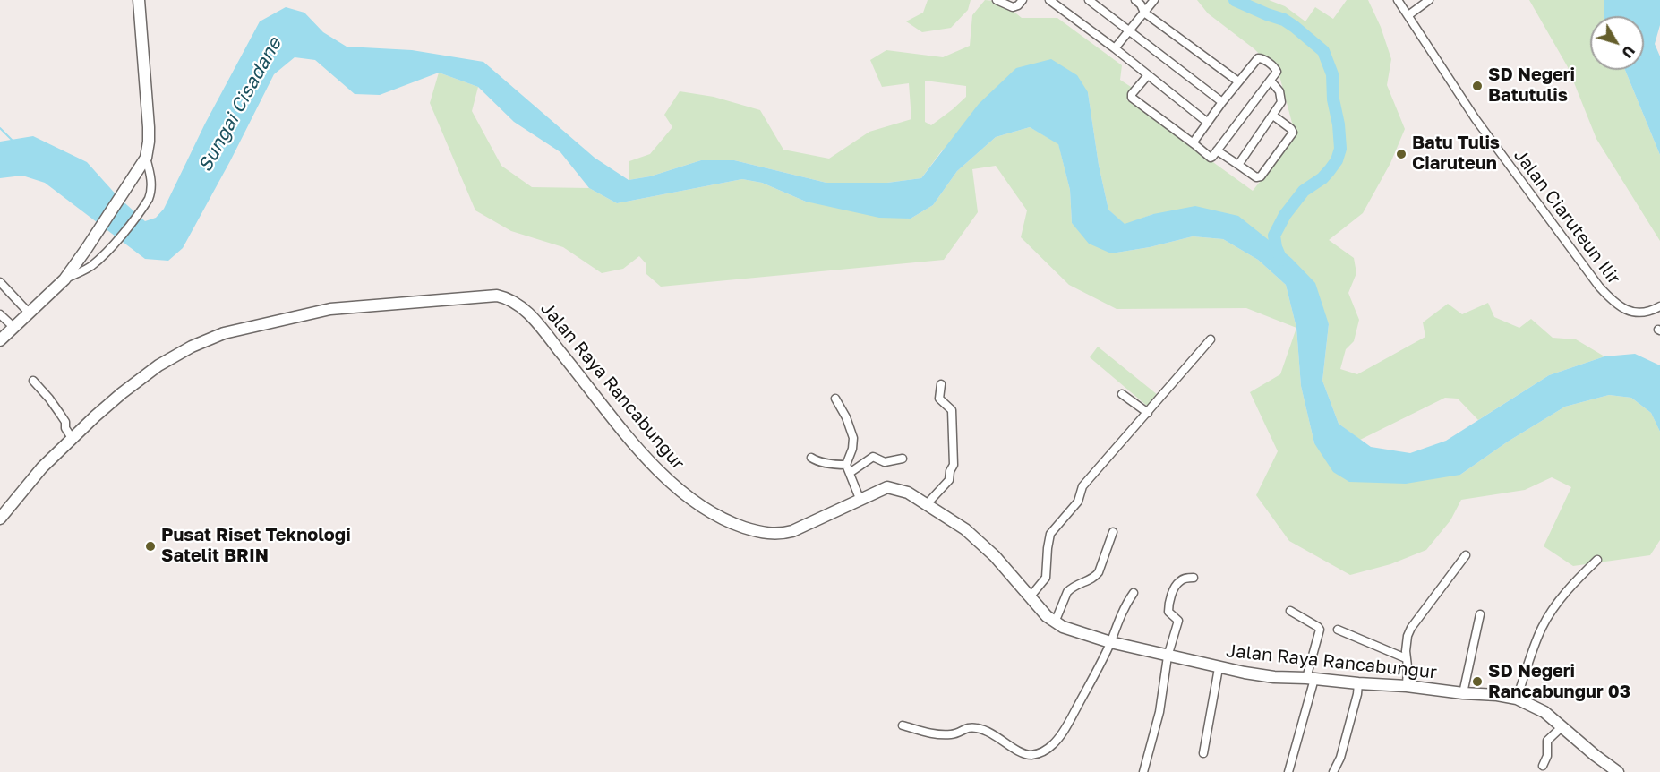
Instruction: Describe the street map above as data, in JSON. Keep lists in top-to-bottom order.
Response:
{
  "streets": {
    "main road": ["Jalan Raya Rancabungur"],
    "street": ["Jalan Ciaruteun Ilir"]
  },
  "water": ["Sungai Cisadane"],
  "places": [
    "SD Negeri Batutulis",
    "Batu Tulis Ciaruteun",
    "Pusat Riset Teknologi Satelit BRIN",
    "SD Negeri Rancabungur 03"
  ],
  "north": "bottom right"
}
